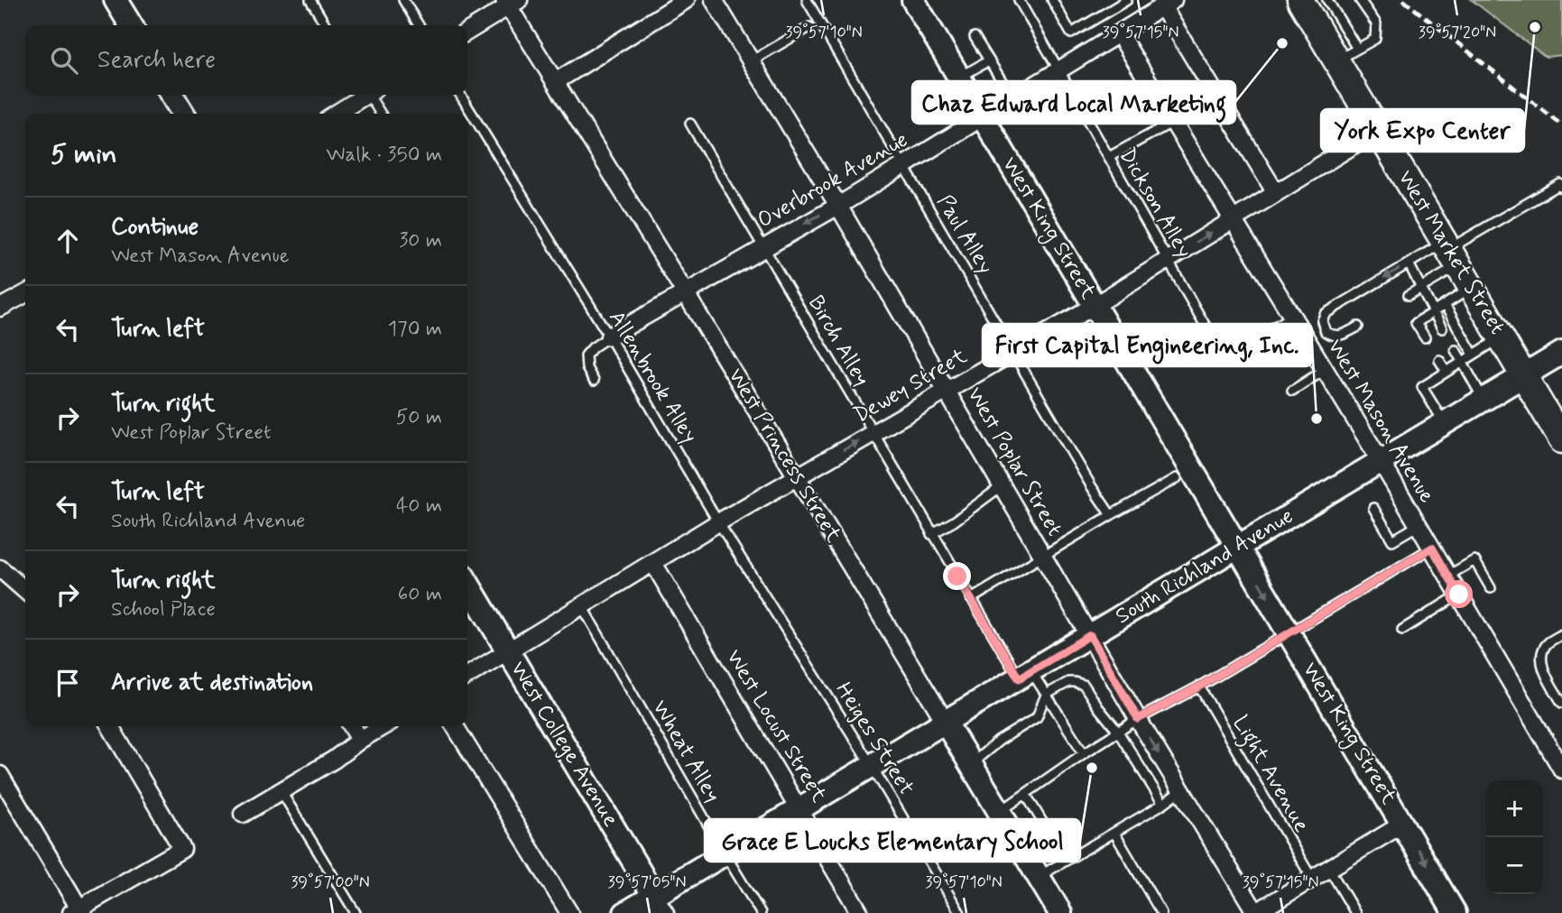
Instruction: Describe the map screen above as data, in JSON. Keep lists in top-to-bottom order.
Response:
{
  "streets": {
    "main road": ["West Market Street"],
    "street": [
      "Overbrook Avenue",
      "West King Street",
      "Dewey Street",
      "West Mason Avenue",
      "West Princess Street",
      "West Poplar Street",
      "South Richland Avenue",
      "West Locust Street",
      "West College Avenue"
    ],
    "lane": [
      "Dickson Alley",
      "Paul Alley",
      "Birch Alley",
      "Allenbrook Alley",
      "Heiges Street",
      "Wheat Alley",
      "Light Avenue"
    ]
  },
  "crossings": [
    ["Overbrook Avenue", "Dickson Alley"],
    ["Overbrook Avenue", "West King Street"],
    ["Overbrook Avenue", "Paul Alley"],
    ["Overbrook Avenue", "Birch Alley"],
    ["Overbrook Avenue", "Allenbrook Alley"],
    ["Overbrook Avenue", "West Mason Avenue"],
    ["Overbrook Avenue", "West Princess Street"],
    ["Overbrook Avenue", "West Poplar Street"],
    ["Dickson Alley", "Dewey Street"],
    ["Dickson Alley", "West Mason Avenue"],
    ["West King Street", "Dewey Street"],
    ["West King Street", "South Richland Avenue"],
    ["Paul Alley", "Dewey Street"],
    ["West Market Street", "Dewey Street"],
    ["West Market Street", "South Richland Avenue"],
    ["Birch Alley", "Dewey Street"],
    ["Birch Alley", "South Richland Avenue"],
    ["Allenbrook Alley", "Dewey Street"],
    ["Allenbrook Alley", "Heiges Street"],
    ["Dewey Street", "West Mason Avenue"],
    ["Dewey Street", "West Princess Street"],
    ["Dewey Street", "West Poplar Street"],
    ["Dewey Street", "West Locust Street"],
    ["Dewey Street", "West College Avenue"],
    ["Dewey Street", "Wheat Alley"],
    ["West Mason Avenue", "South Richland Avenue"],
    ["West Princess Street", "South Richland Avenue"],
    ["West Poplar Street", "South Richland Avenue"],
    ["South Richland Avenue", "West Locust Street"],
    ["South Richland Avenue", "Heiges Street"],
    ["South Richland Avenue", "West College Avenue"],
    ["South Richland Avenue", "Wheat Alley"]
  ],
  "places": [
    "York Expo Center",
    "Chaz Edward Local Marketing",
    "First Capital Engineering, Inc.",
    "Grace E Loucks Elementary School"
  ],
  "page": {
    "search": "Search here",
    "heading": ["5 min", "Walk · 350 m"],
    "list": [
      ["Continue", "West Mason Avenue", "30 m"],
      ["Turn left", "170 m"],
      ["Turn right", "West Poplar Street", "50 m"],
      ["Turn left", "South Richland Avenue", "40 m"],
      ["Turn right", "School Place", "60 m"],
      "Arrive at destination"
    ],
    "map_buttons": ["+", "−"]
  },
  "coordinates": [
    "39°57'10\"N",
    "39°57'15\"N",
    "39°57'20\"N",
    "39°57'00\"N",
    "39°57'05\"N"
  ]
}
